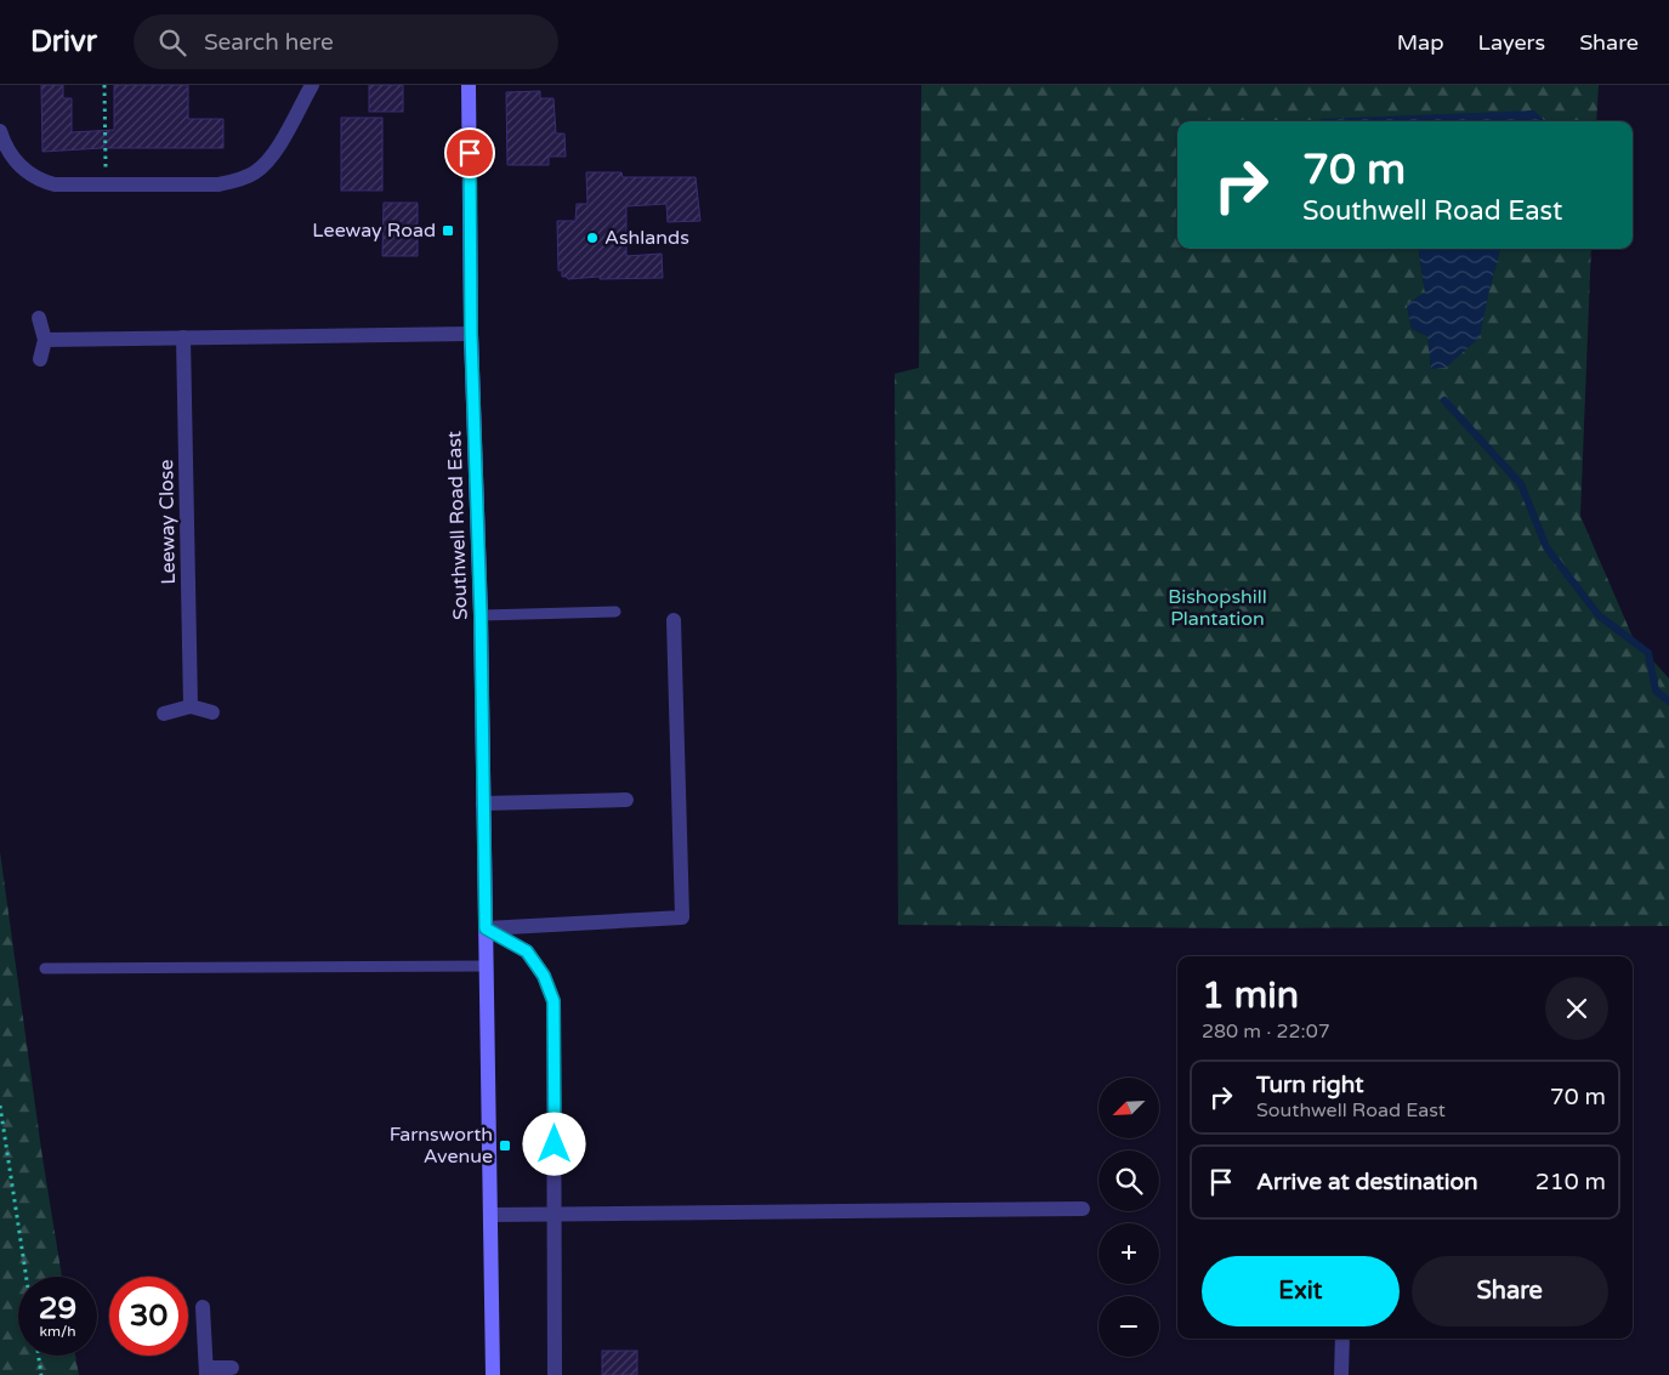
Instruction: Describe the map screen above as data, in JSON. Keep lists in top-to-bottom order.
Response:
{
  "streets": {
    "main road": ["Southwell Road East"],
    "street": ["Leeway Close"]
  },
  "parks": ["Bishopshill Plantation"],
  "places": {
    "transit": ["Leeway Road", "Farnsworth Avenue"],
    "other": ["Ashlands"]
  },
  "north": "bottom left",
  "page": {
    "header": "Drivr",
    "search": "Search here",
    "nav": ["Map", "Layers", "Share"],
    "turn": ["70 m", "Southwell Road East"],
    "heading": ["1 min", "280 m · 22:07"],
    "list": [
      {
        "name": "Turn right",
        "note": "Southwell Road East",
        "value": "70 m"
      },
      {
        "name": "Arrive at destination",
        "value": "210 m"
      }
    ],
    "map_buttons": ["+", "−"],
    "buttons": ["Exit", "Share"],
    "speed": "29 km/h",
    "limit": "30"
  }
}
